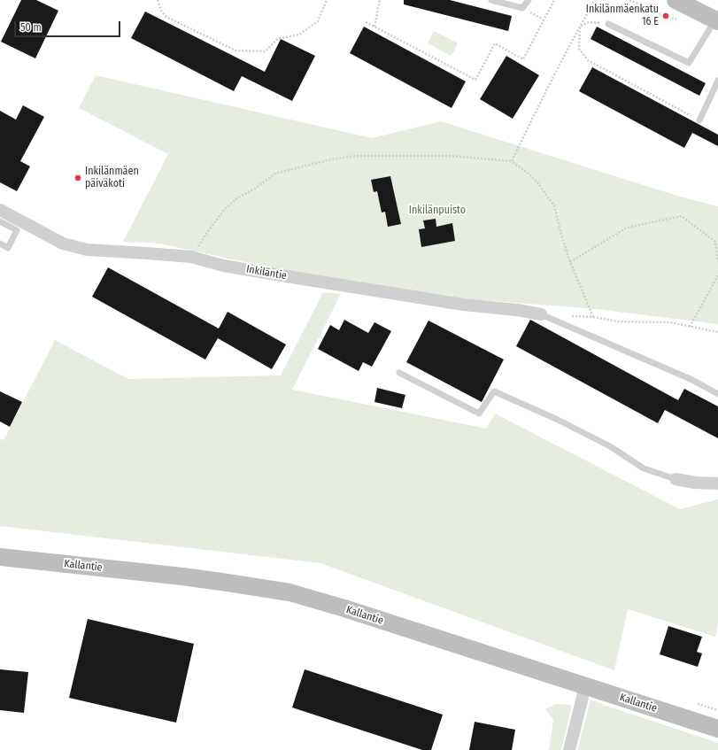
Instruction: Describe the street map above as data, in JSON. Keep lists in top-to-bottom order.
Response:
{
  "streets": {
    "main road": ["Kallantie"],
    "street": ["Inkiläntie"]
  },
  "parks": ["Inkilänpuisto"],
  "places": ["Inkilänmäenkatu 16 E", "Inkilänmäen päiväkoti"],
  "scale_bar": "50 m"
}
